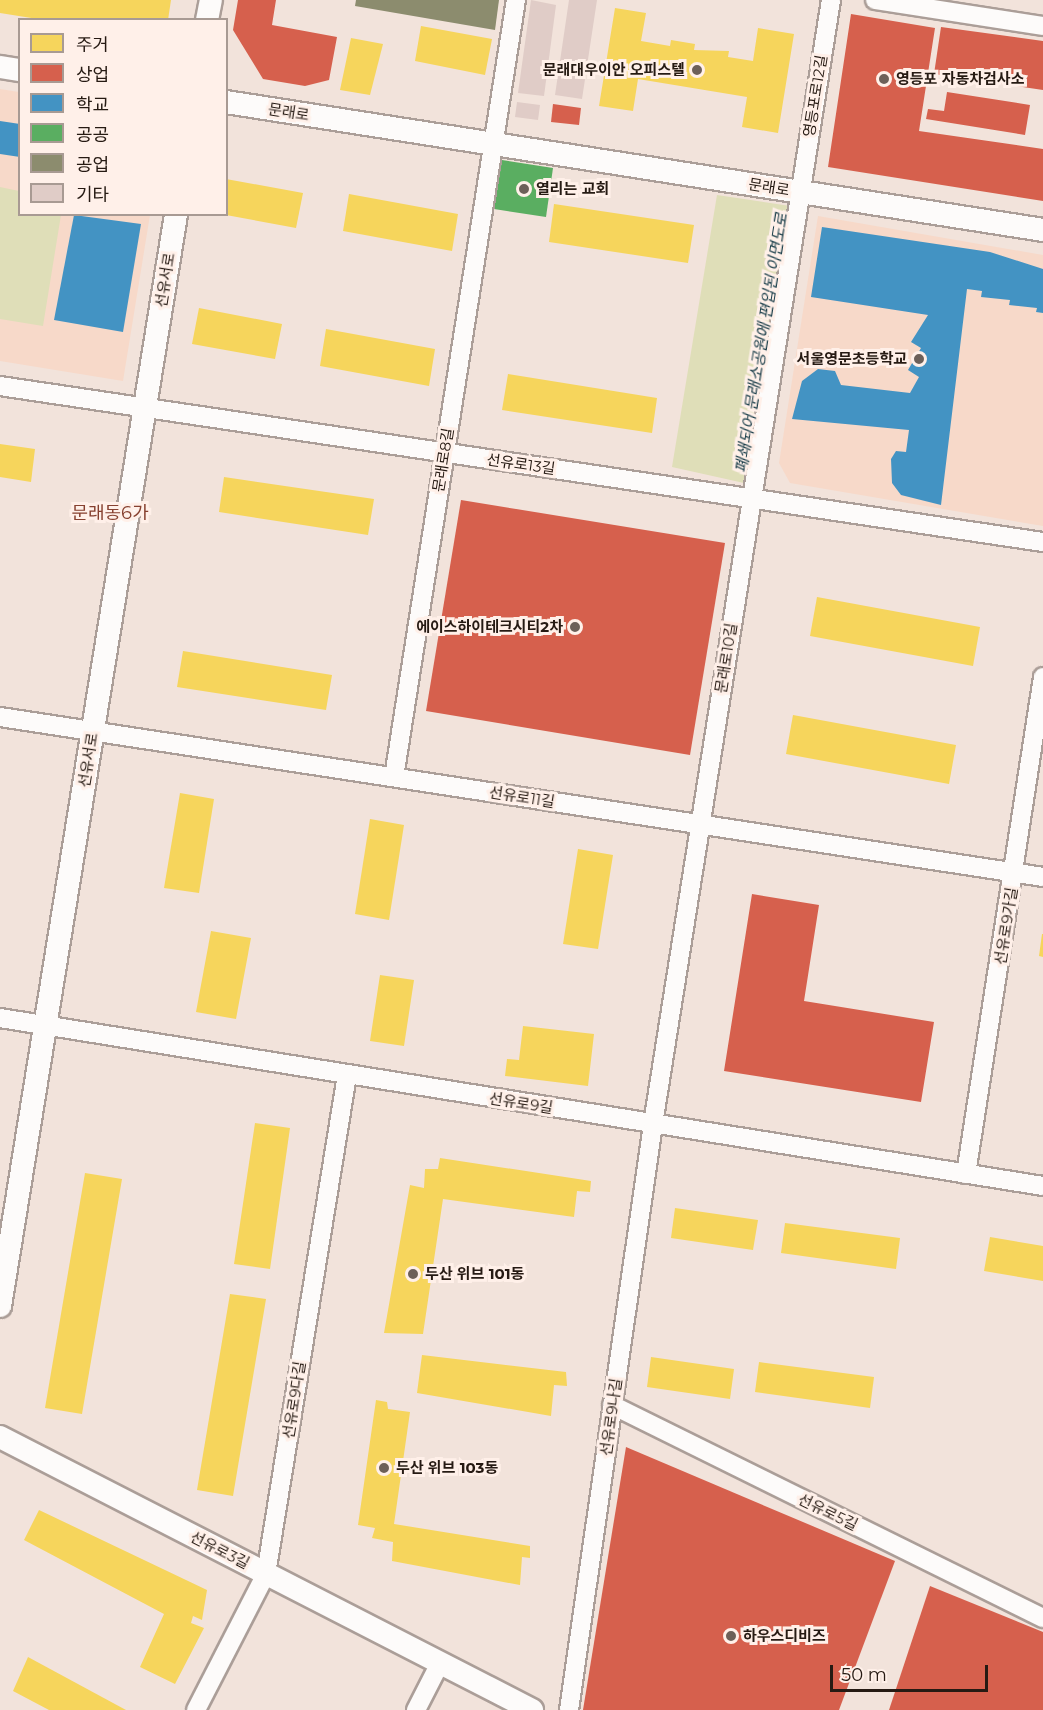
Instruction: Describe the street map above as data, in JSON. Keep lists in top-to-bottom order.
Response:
{
  "streets": {
    "street": [
      "영등포로12길",
      "문래로",
      "선유서로",
      "문래로8길",
      "선유로13길",
      "문래로10길",
      "선유로11길",
      "선유로9가길",
      "선유로9길",
      "선유로9다길",
      "선유로9나길",
      "선유로5길",
      "선유로3길"
    ]
  },
  "crossings": [
    ["영등포로12길", "문래로"],
    ["영등포로12길", "문래로10길"],
    ["문래로", "문래로8길"],
    ["문래로", "문래로10길"],
    ["선유서로", "선유로13길"],
    ["선유서로", "선유로11길"],
    ["선유서로", "선유로9길"],
    ["문래로8길", "선유로13길"],
    ["문래로8길", "선유로11길"],
    ["선유로13길", "문래로10길"],
    ["문래로10길", "선유로11길"],
    ["문래로10길", "선유로9길"],
    ["문래로10길", "선유로9나길"],
    ["선유로11길", "선유로9가길"],
    ["선유로9가길", "선유로9길"],
    ["선유로9길", "선유로9다길"],
    ["선유로9길", "선유로9나길"],
    ["선유로9다길", "선유로3길"],
    ["선유로9나길", "선유로5길"]
  ],
  "districts": ["문래동6가"],
  "water": ["폐쇄되어 문래소공원에 편입된 이면도로"],
  "places": [
    "문래대우이안 오피스텔",
    "영등포 자동차검사소",
    "열리는 교회",
    "서울영문초등학교",
    "에이스하이테크시티2차",
    "두산 위브 101동",
    "두산 위브 103동",
    "하우스디비즈"
  ],
  "legend": [
    "주거",
    "상업",
    "학교",
    "공공",
    "공업",
    "기타"
  ],
  "scale_bar": "50 m"
}
